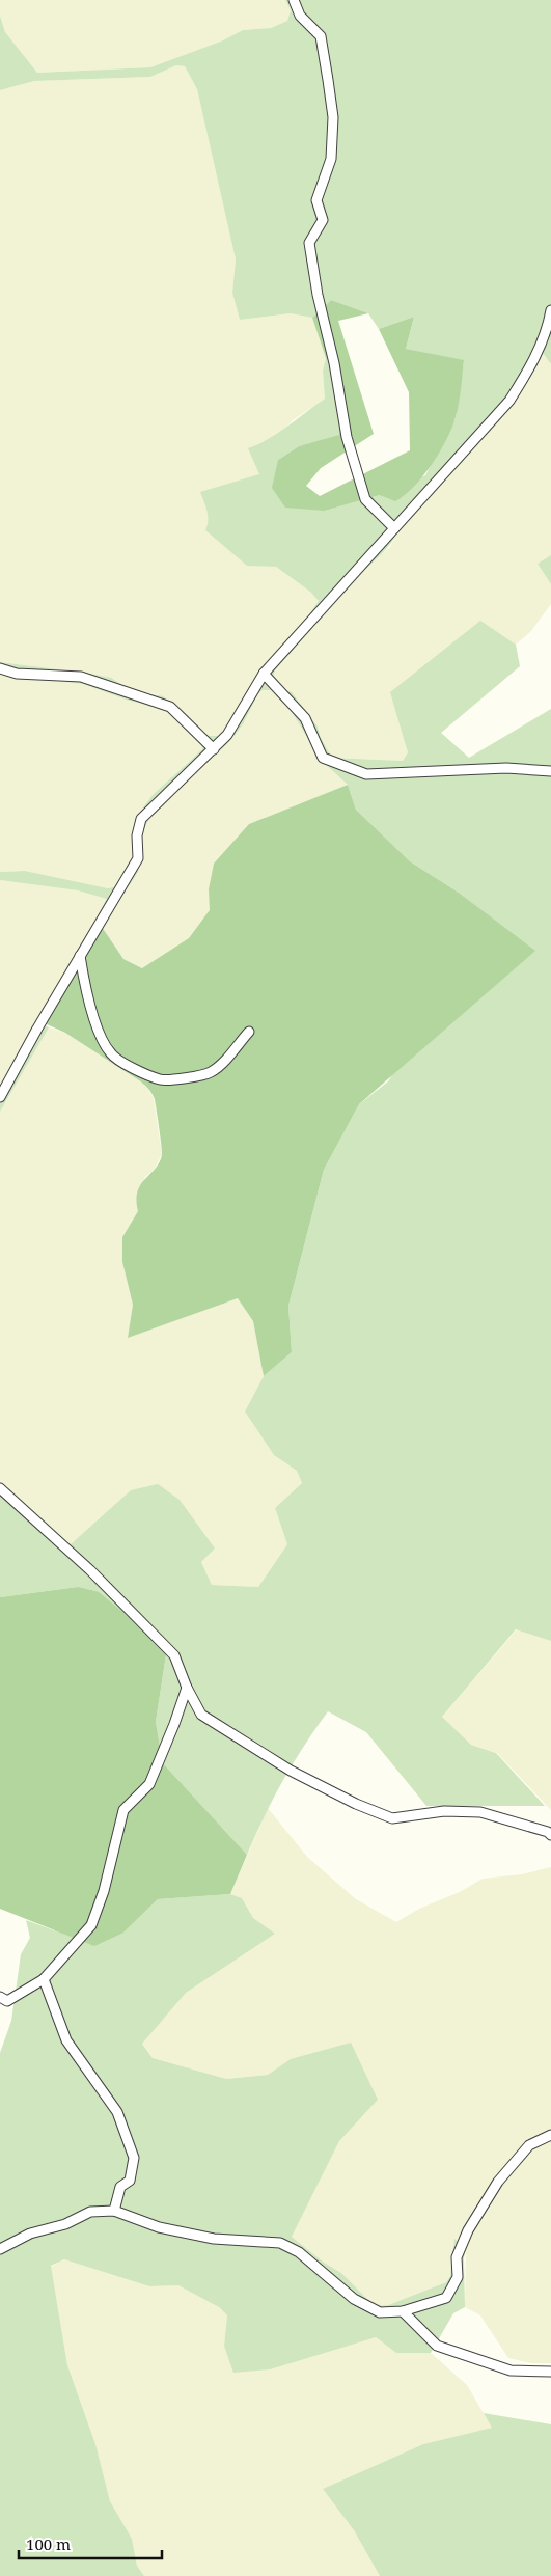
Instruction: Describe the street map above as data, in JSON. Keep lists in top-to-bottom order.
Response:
{
  "scale_bar": "100 m"
}
